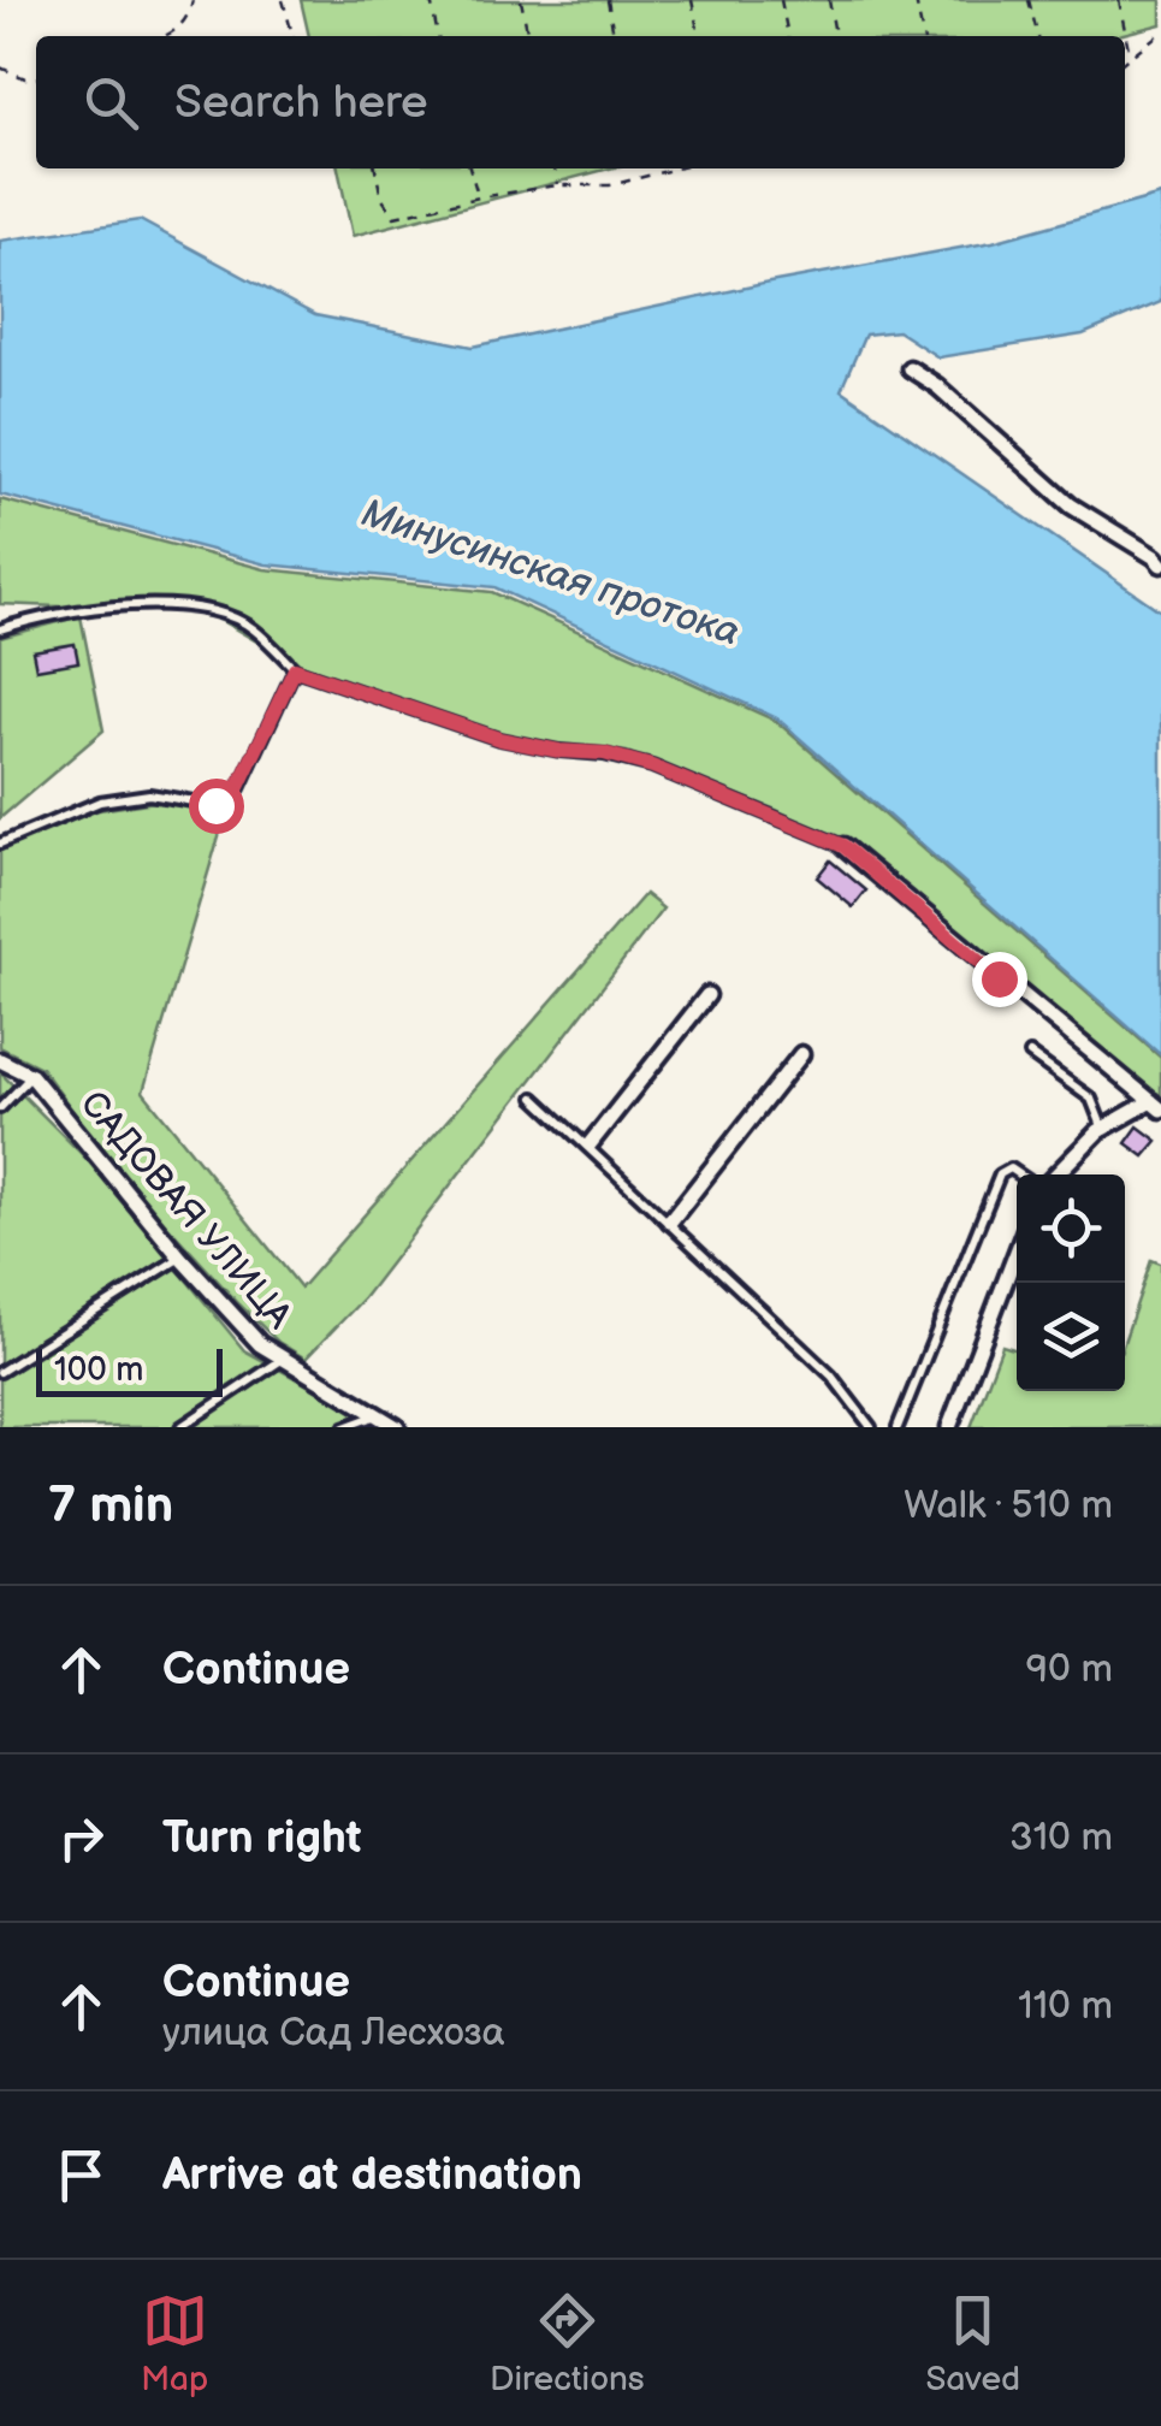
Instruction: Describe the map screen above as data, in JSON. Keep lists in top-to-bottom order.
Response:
{
  "streets": {
    "street": ["САДОВАЯ УЛИЦА"]
  },
  "water": ["Минусинская протока"],
  "scale_bar": "100 m",
  "page": {
    "search": "Search here",
    "scale": "100 m",
    "heading": ["7 min", "Walk · 510 m"],
    "list": [
      ["Continue", "90 m"],
      ["Turn right", "310 m"],
      ["Continue", "улица Сад Лесхоза", "110 m"],
      "Arrive at destination"
    ],
    "nav": ["Map", "Directions", "Saved"]
  }
}
